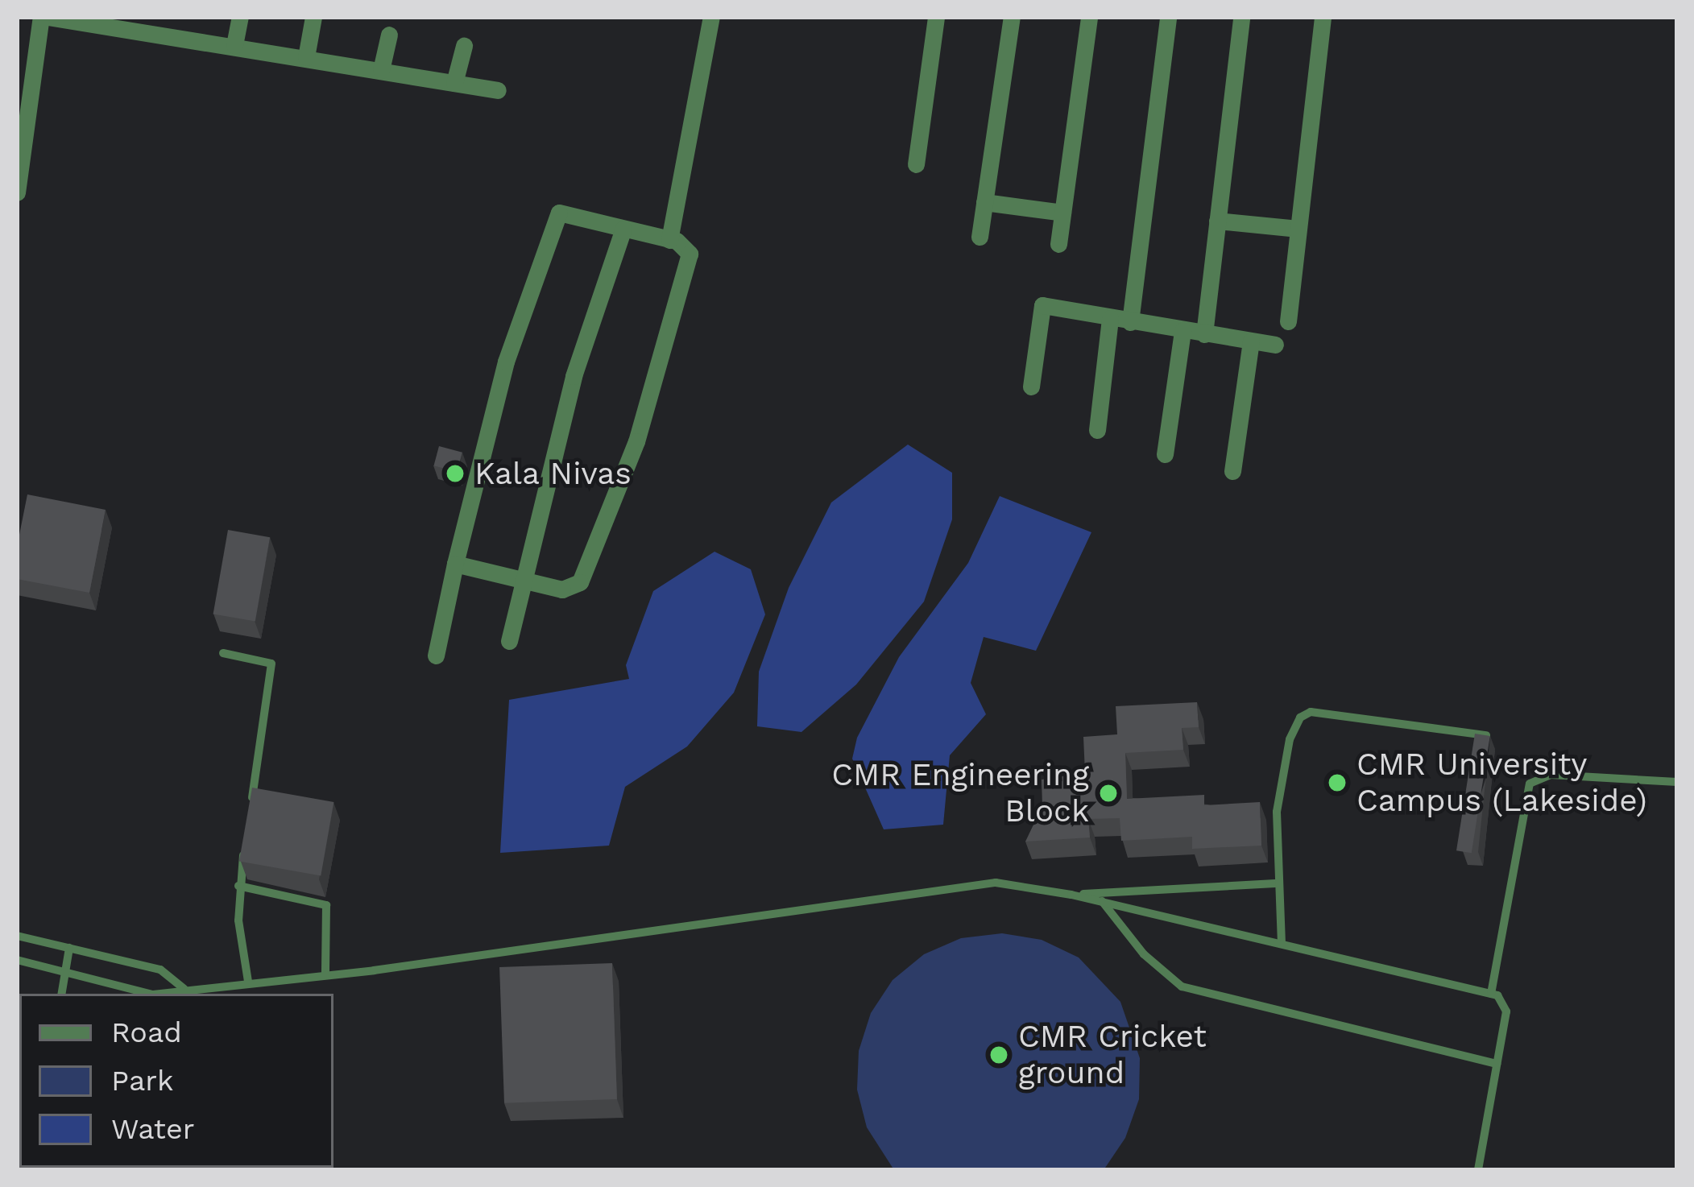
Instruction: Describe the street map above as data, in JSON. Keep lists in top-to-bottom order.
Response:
{
  "places": [
    "Kala Nivas",
    "CMR University Campus (Lakeside)",
    "CMR Engineering Block",
    "CMR Cricket ground"
  ],
  "legend": ["Road", "Park", "Water"]
}
